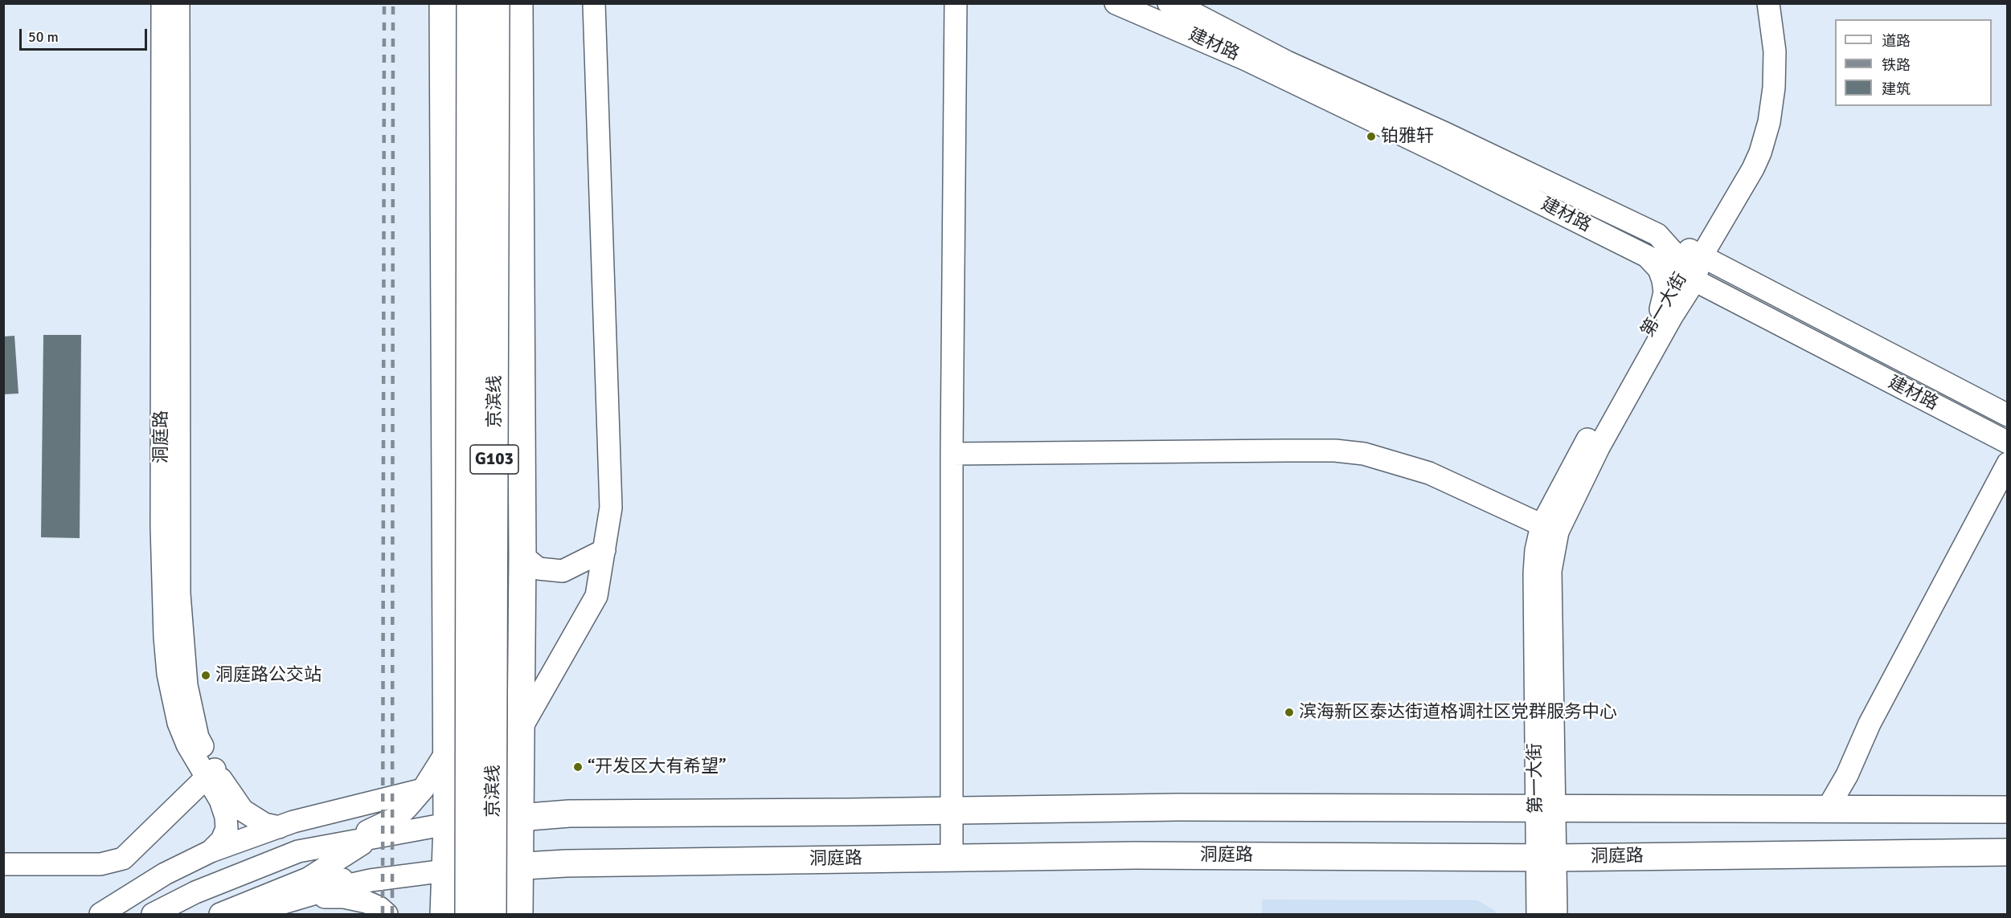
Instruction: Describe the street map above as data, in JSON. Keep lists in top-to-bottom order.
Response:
{
  "streets": {
    "main road": ["京滨线", "洞庭路", "G103"],
    "street": ["建材路", "第一大街"]
  },
  "crossings": [
    ["建材路", "第一大街"],
    ["第一大街", "洞庭路"]
  ],
  "places": [
    "铂雅轩",
    "洞庭路公交站",
    "滨海新区泰达街道格调社区党群服务中心",
    "“开发区大有希望”"
  ],
  "legend": ["道路", "铁路", "建筑"],
  "scale_bar": "50 m"
}
